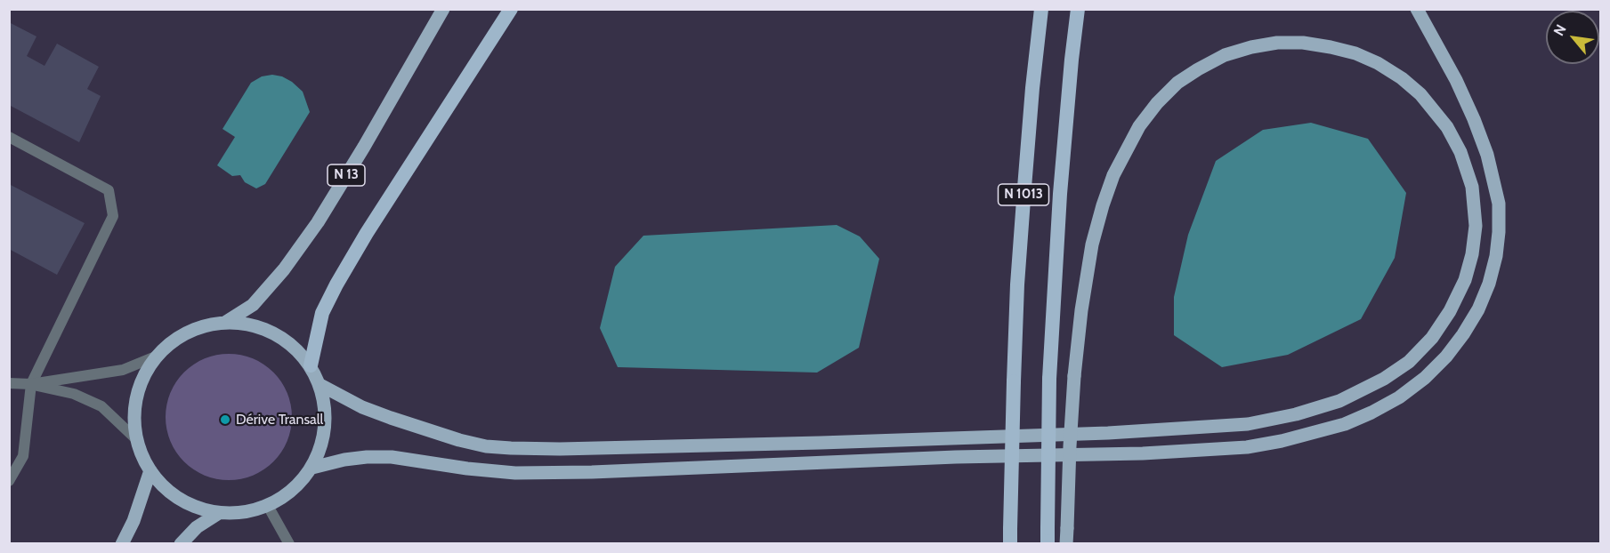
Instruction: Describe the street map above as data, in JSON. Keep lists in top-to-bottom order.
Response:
{
  "streets": {
    "highway": ["N 1013"],
    "main road": ["N 13"]
  },
  "places": ["Dérive Transall"],
  "north": "top left"
}
